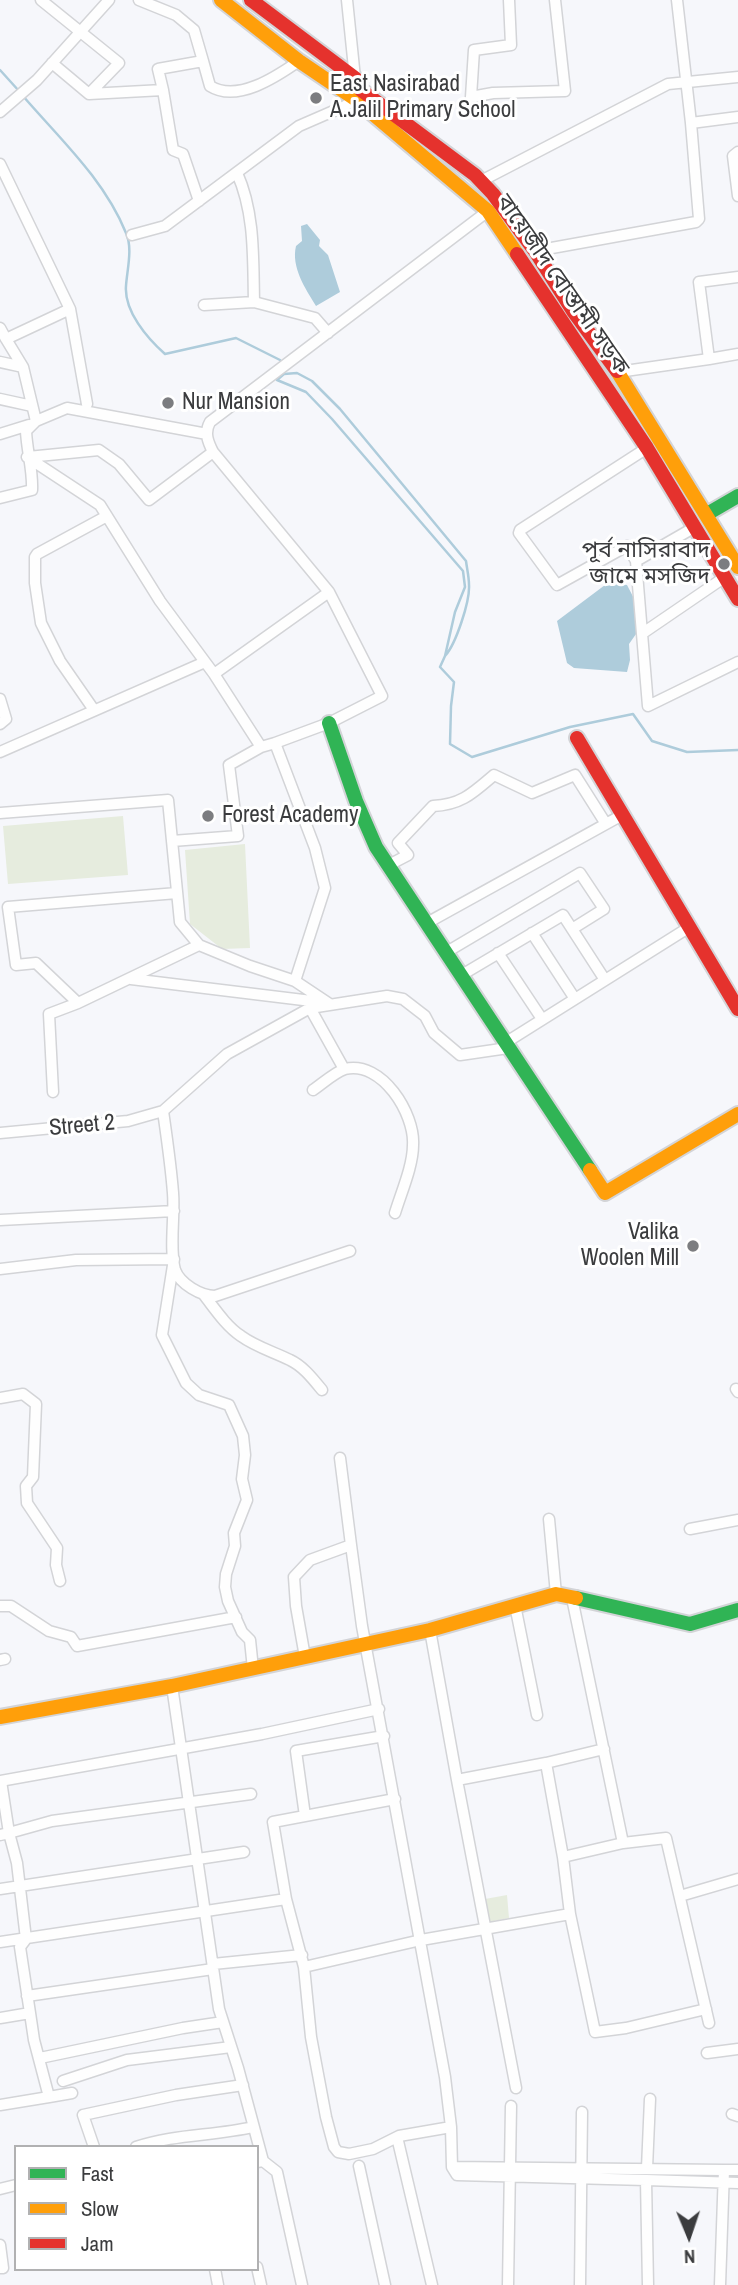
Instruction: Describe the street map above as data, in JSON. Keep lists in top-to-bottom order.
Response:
{
  "streets": {
    "street": ["বায়েজীদ বোস্তামী সড়ক", "Street 2"]
  },
  "places": [
    "East Nasirabad A.Jalil Primary School",
    "Nur Mansion",
    "পূর্ব নাসিরাবাদ জামে মসজিদ",
    "Forest Academy",
    "Valika Woolen Mill"
  ],
  "legend": ["Fast", "Slow", "Jam"],
  "north": "bottom"
}
